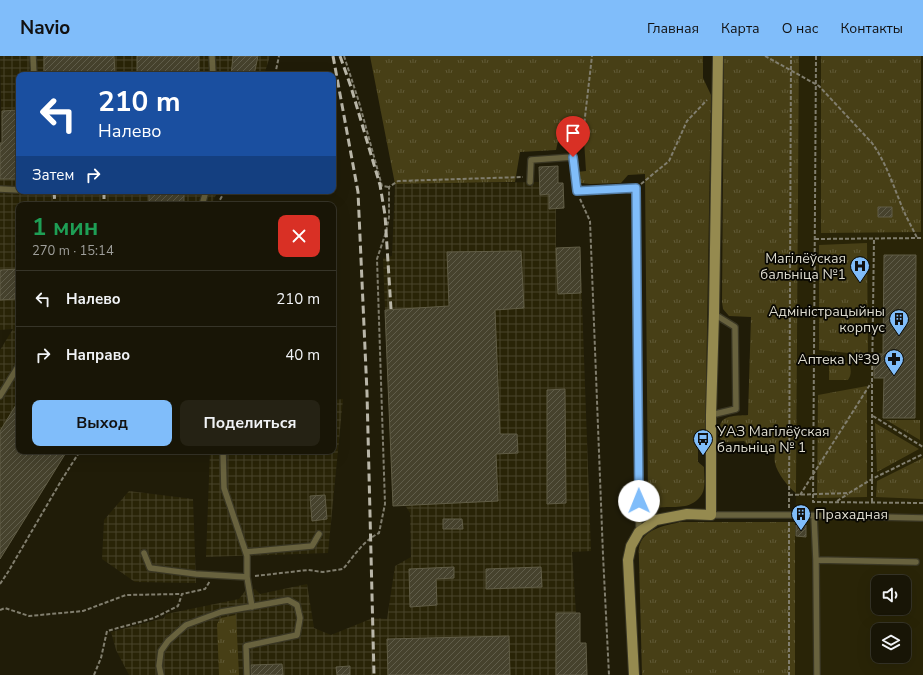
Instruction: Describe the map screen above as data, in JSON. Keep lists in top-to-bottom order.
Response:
{
  "places": {
    "hospital": ["Магілёўская бальніца №1"],
    "building": ["Адміністрацыйны корпус", "Прахадная"],
    "pharmacy": ["Аптека №39"],
    "bus stop": ["УАЗ Магілёўская бальніца № 1"]
  },
  "page": {
    "header": "Navio",
    "nav": [
      "Главная",
      "Карта",
      "О нас",
      "Контакты"
    ],
    "turn": ["210 m", "Налево"],
    "then": "Затем",
    "heading": ["1 мин", "270 m · 15:14"],
    "list": [
      {
        "name": "Налево",
        "value": "210 m"
      },
      {
        "name": "Направо",
        "value": "40 m"
      }
    ],
    "buttons": ["Выход", "Поделиться"]
  }
}
